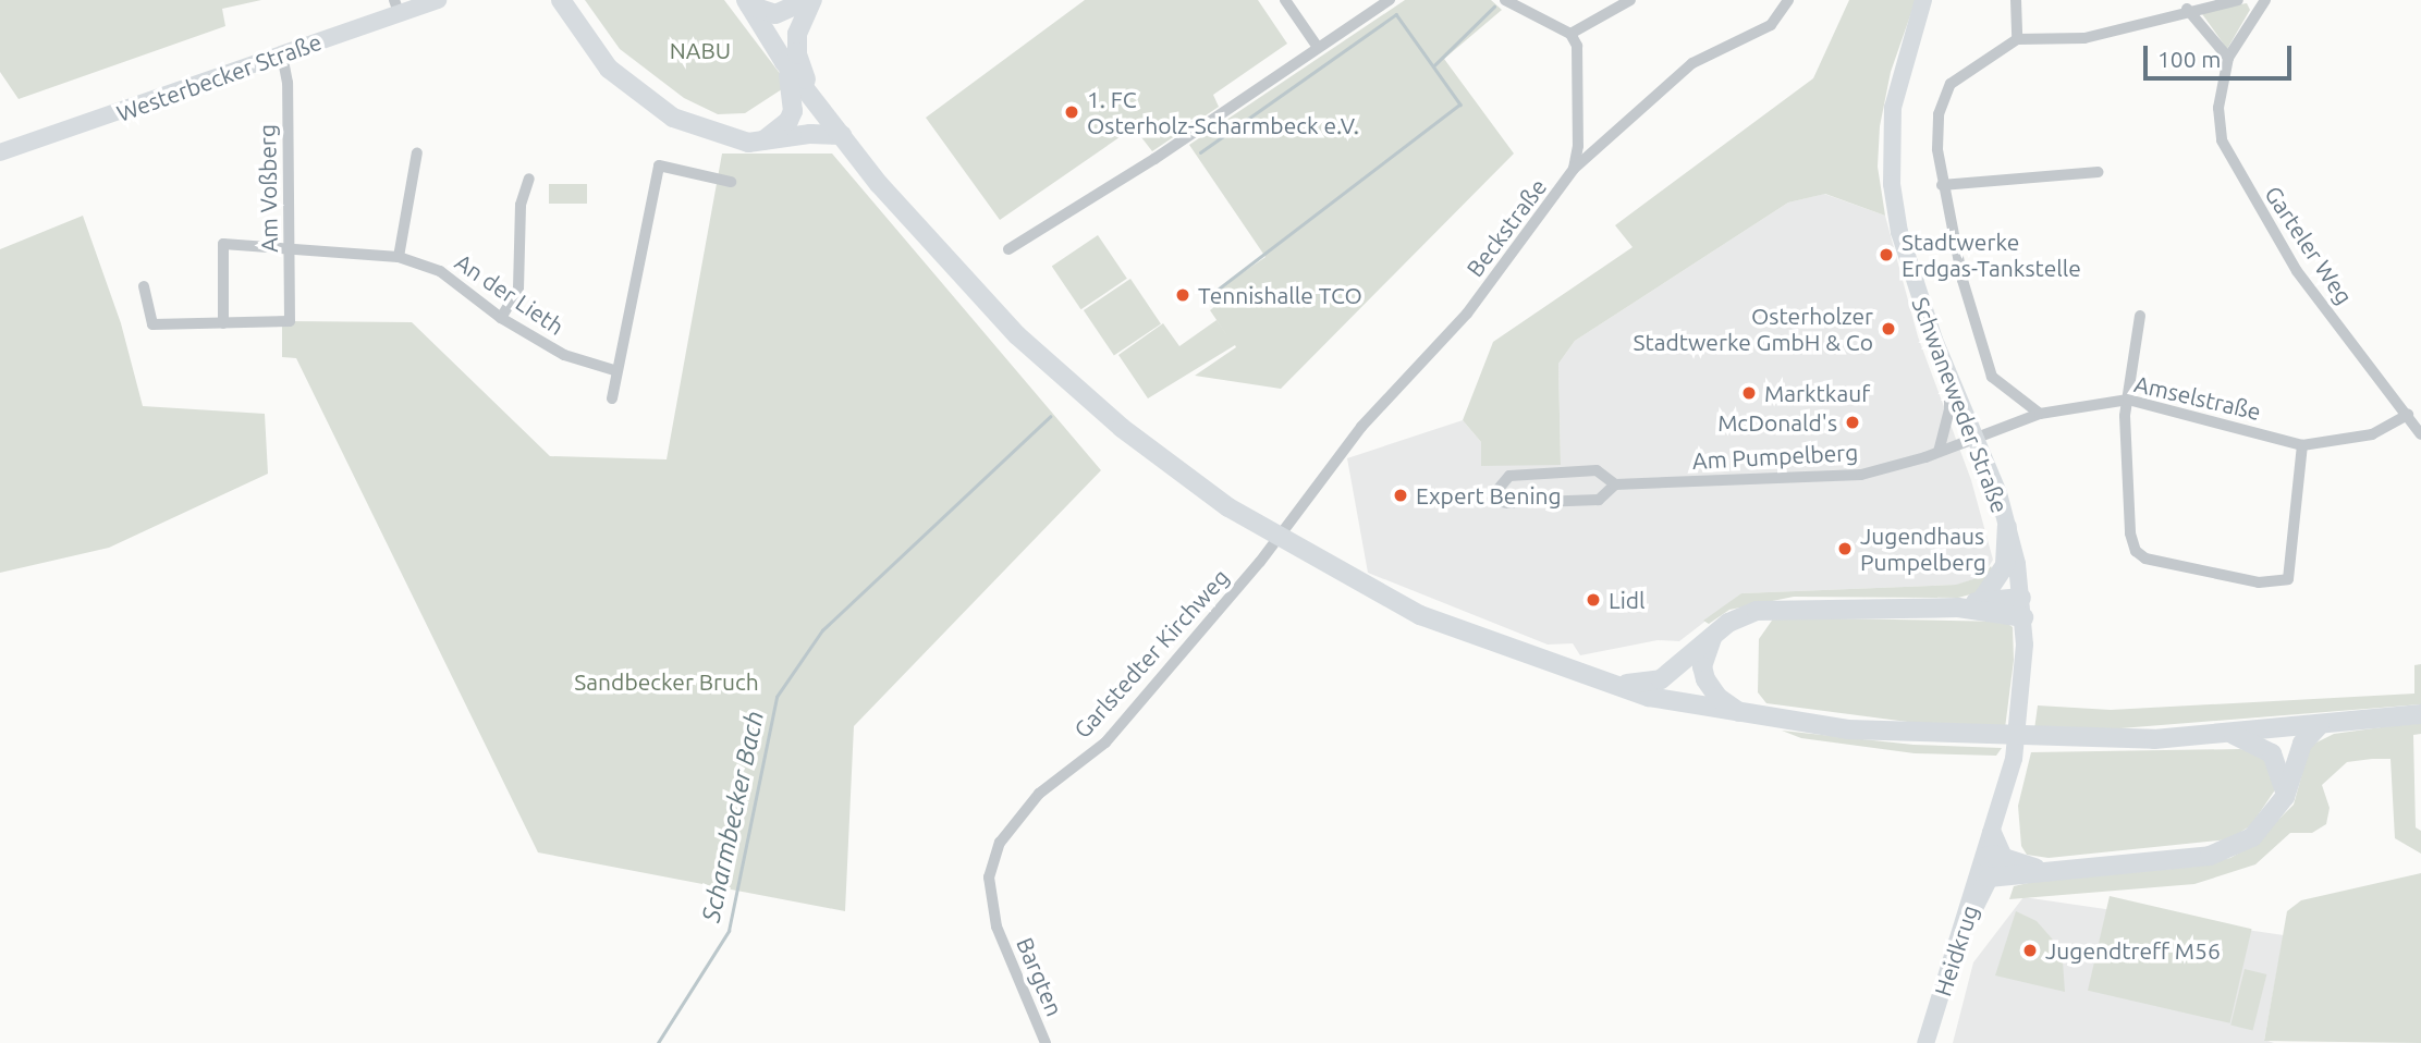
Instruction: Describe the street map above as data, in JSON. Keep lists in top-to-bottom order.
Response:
{
  "streets": {
    "street": [
      "Westerbecker Straße",
      "Am Voßberg",
      "Beckstraße",
      "Garteler Weg",
      "An der Lieth",
      "Amselstraße",
      "Schwaneweder Straße",
      "Am Pumpelberg",
      "Garlstedter Kirchweg",
      "Heidkrug",
      "Bargten"
    ]
  },
  "crossings": [
    ["Westerbecker Straße", "Am Voßberg"],
    ["Am Voßberg", "An der Lieth"],
    ["Beckstraße", "Garlstedter Kirchweg"],
    ["Garteler Weg", "Amselstraße"],
    ["Amselstraße", "Schwaneweder Straße"],
    ["Amselstraße", "Am Pumpelberg"],
    ["Schwaneweder Straße", "Am Pumpelberg"],
    ["Garlstedter Kirchweg", "Bargten"]
  ],
  "water": ["Scharmbecker Bach"],
  "parks": ["NABU", "Sandbecker Bruch"],
  "places": [
    "1. FC Osterholz-Scharmbeck e.V.",
    "Stadtwerke Erdgas-Tankstelle",
    "Tennishalle TCO",
    "Osterholzer Stadtwerke GmbH & Co",
    "Marktkauf",
    "McDonald's",
    "Expert Bening",
    "Jugendhaus Pumpelberg",
    "Lidl",
    "Jugendtreff M56"
  ],
  "scale_bar": "100 m"
}
